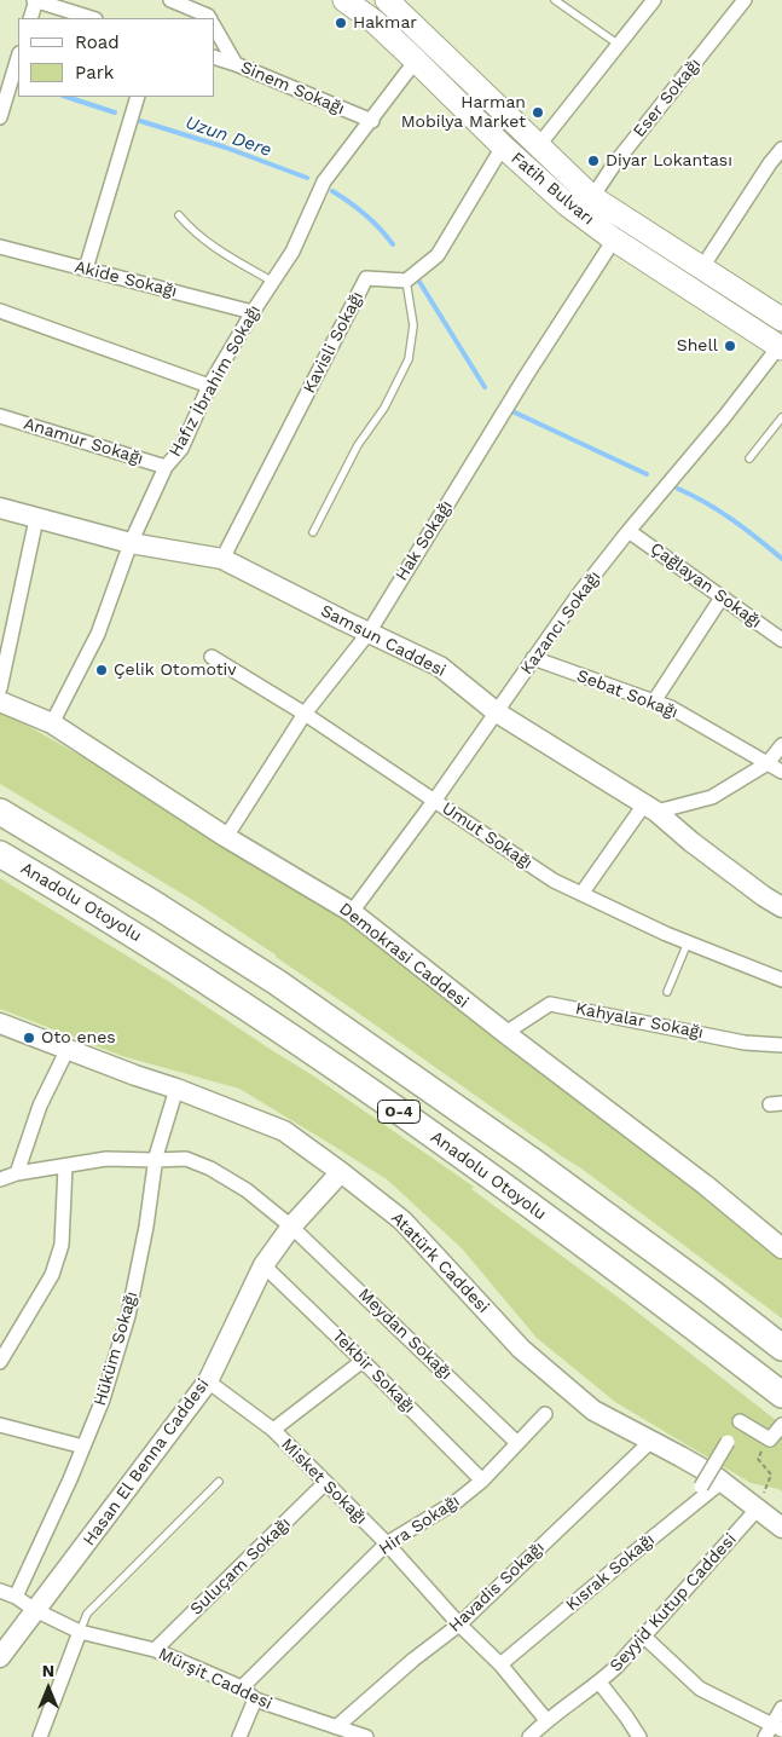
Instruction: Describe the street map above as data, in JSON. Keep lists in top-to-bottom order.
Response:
{
  "streets": {
    "highway": ["Anadolu Otoyolu", "O-4"],
    "main road": ["Fatih Bulvarı"],
    "street": [
      "Sinem Sokağı",
      "Eser Sokağı",
      "Akide Sokağı",
      "Kavisli Sokağı",
      "Hafız İbrahim Sokağı",
      "Anamur Sokağı",
      "Hak Sokağı",
      "Çağlayan Sokağı",
      "Kazancı Sokağı",
      "Samsun Caddesi",
      "Sebat Sokağı",
      "Umut Sokağı",
      "Demokrasi Caddesi",
      "Kahyalar Sokağı",
      "Atatürk Caddesi",
      "Meydan Sokağı",
      "Hüküm Sokağı",
      "Tekbir Sokağı",
      "Hasan El Benna Caddesi",
      "Misket Sokağı",
      "Hira Sokağı",
      "Suluçam Sokağı",
      "Kısrak Sokağı",
      "Havadis Sokağı",
      "Seyyid Kutup Caddesi",
      "Mürşit Caddesi"
    ]
  },
  "crossings": [
    ["Sinem Sokağı", "Hafız İbrahim Sokağı"],
    ["Eser Sokağı", "Fatih Bulvarı"],
    ["Fatih Bulvarı", "Hafız İbrahim Sokağı"],
    ["Fatih Bulvarı", "Hak Sokağı"],
    ["Fatih Bulvarı", "Kazancı Sokağı"],
    ["Akide Sokağı", "Hafız İbrahim Sokağı"],
    ["Kavisli Sokağı", "Samsun Caddesi"],
    ["Hafız İbrahim Sokağı", "Anamur Sokağı"],
    ["Hafız İbrahim Sokağı", "Samsun Caddesi"],
    ["Hafız İbrahim Sokağı", "Demokrasi Caddesi"],
    ["Hak Sokağı", "Samsun Caddesi"],
    ["Hak Sokağı", "Umut Sokağı"],
    ["Hak Sokağı", "Demokrasi Caddesi"],
    ["Çağlayan Sokağı", "Kazancı Sokağı"],
    ["Kazancı Sokağı", "Samsun Caddesi"],
    ["Kazancı Sokağı", "Sebat Sokağı"],
    ["Kazancı Sokağı", "Umut Sokağı"],
    ["Kazancı Sokağı", "Demokrasi Caddesi"],
    ["Demokrasi Caddesi", "Kahyalar Sokağı"],
    ["Atatürk Caddesi", "Hüküm Sokağı"],
    ["Atatürk Caddesi", "Hasan El Benna Caddesi"],
    ["Atatürk Caddesi", "Kısrak Sokağı"],
    ["Atatürk Caddesi", "Havadis Sokağı"],
    ["Atatürk Caddesi", "Seyyid Kutup Caddesi"],
    ["Meydan Sokağı", "Hüküm Sokağı"],
    ["Meydan Sokağı", "Hasan El Benna Caddesi"],
    ["Meydan Sokağı", "Hira Sokağı"],
    ["Hüküm Sokağı", "Mürşit Caddesi"],
    ["Tekbir Sokağı", "Hasan El Benna Caddesi"],
    ["Tekbir Sokağı", "Misket Sokağı"],
    ["Tekbir Sokağı", "Hira Sokağı"],
    ["Hasan El Benna Caddesi", "Misket Sokağı"],
    ["Hasan El Benna Caddesi", "Mürşit Caddesi"],
    ["Misket Sokağı", "Hira Sokağı"],
    ["Misket Sokağı", "Suluçam Sokağı"],
    ["Misket Sokağı", "Kısrak Sokağı"],
    ["Misket Sokağı", "Havadis Sokağı"],
    ["Misket Sokağı", "Seyyid Kutup Caddesi"],
    ["Hira Sokağı", "Mürşit Caddesi"],
    ["Suluçam Sokağı", "Mürşit Caddesi"],
    ["Havadis Sokağı", "Mürşit Caddesi"]
  ],
  "water": ["Uzun Dere"],
  "places": [
    "Hakmar",
    "Harman Mobilya Market",
    "Diyar Lokantası",
    "Shell",
    "Çelik Otomotiv",
    "Oto enes"
  ],
  "legend": ["Road", "Park"],
  "north": "top"
}
